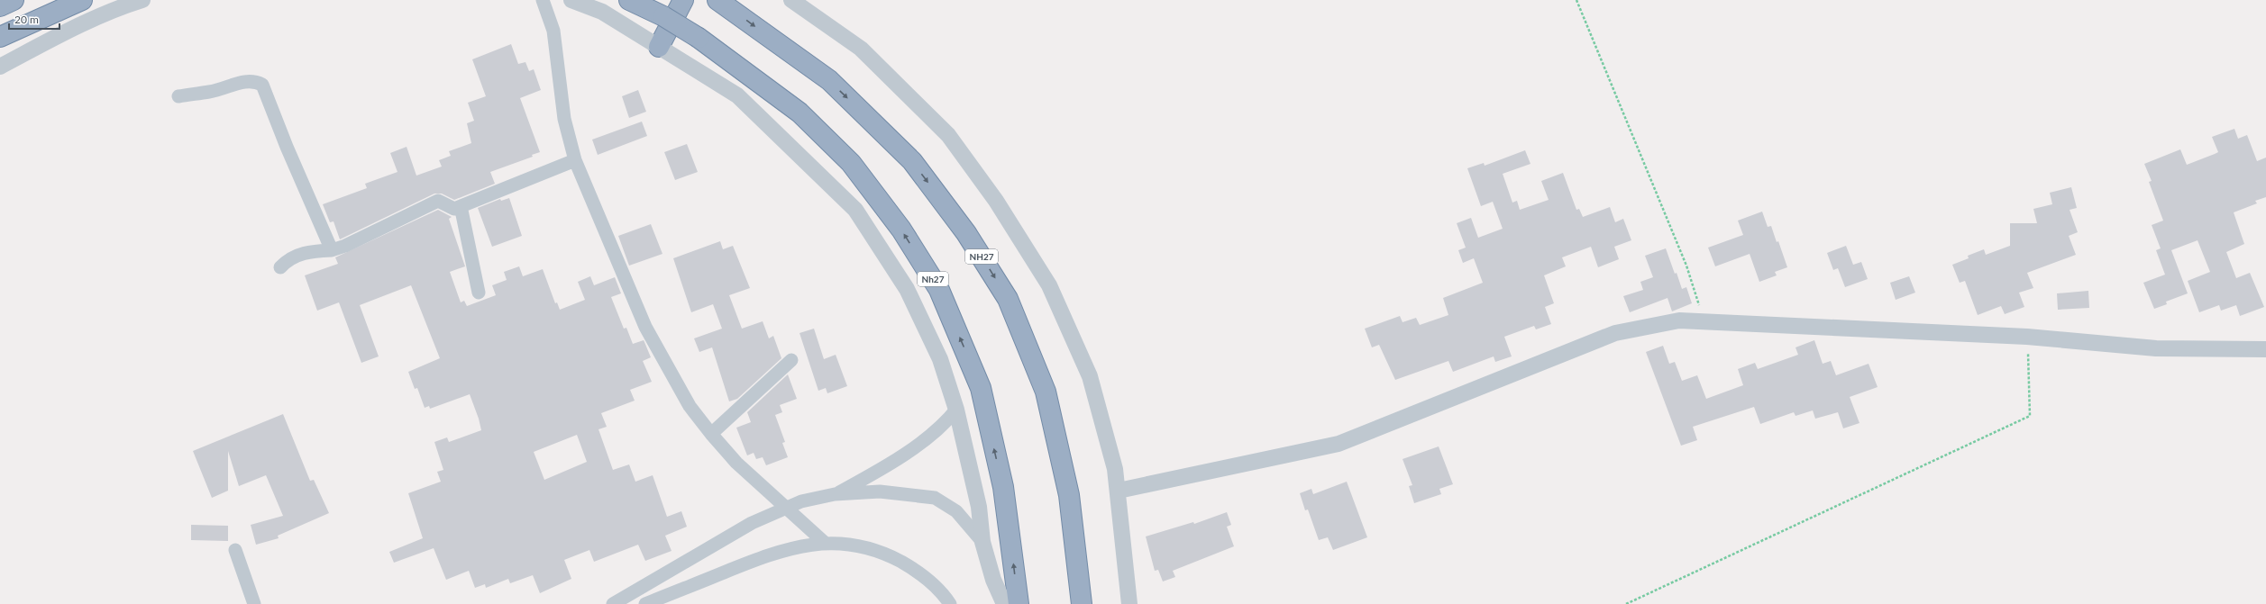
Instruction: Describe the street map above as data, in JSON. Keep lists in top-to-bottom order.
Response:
{
  "streets": {
    "highway": ["NH27", "Nh27"]
  },
  "scale_bar": "20 m"
}
